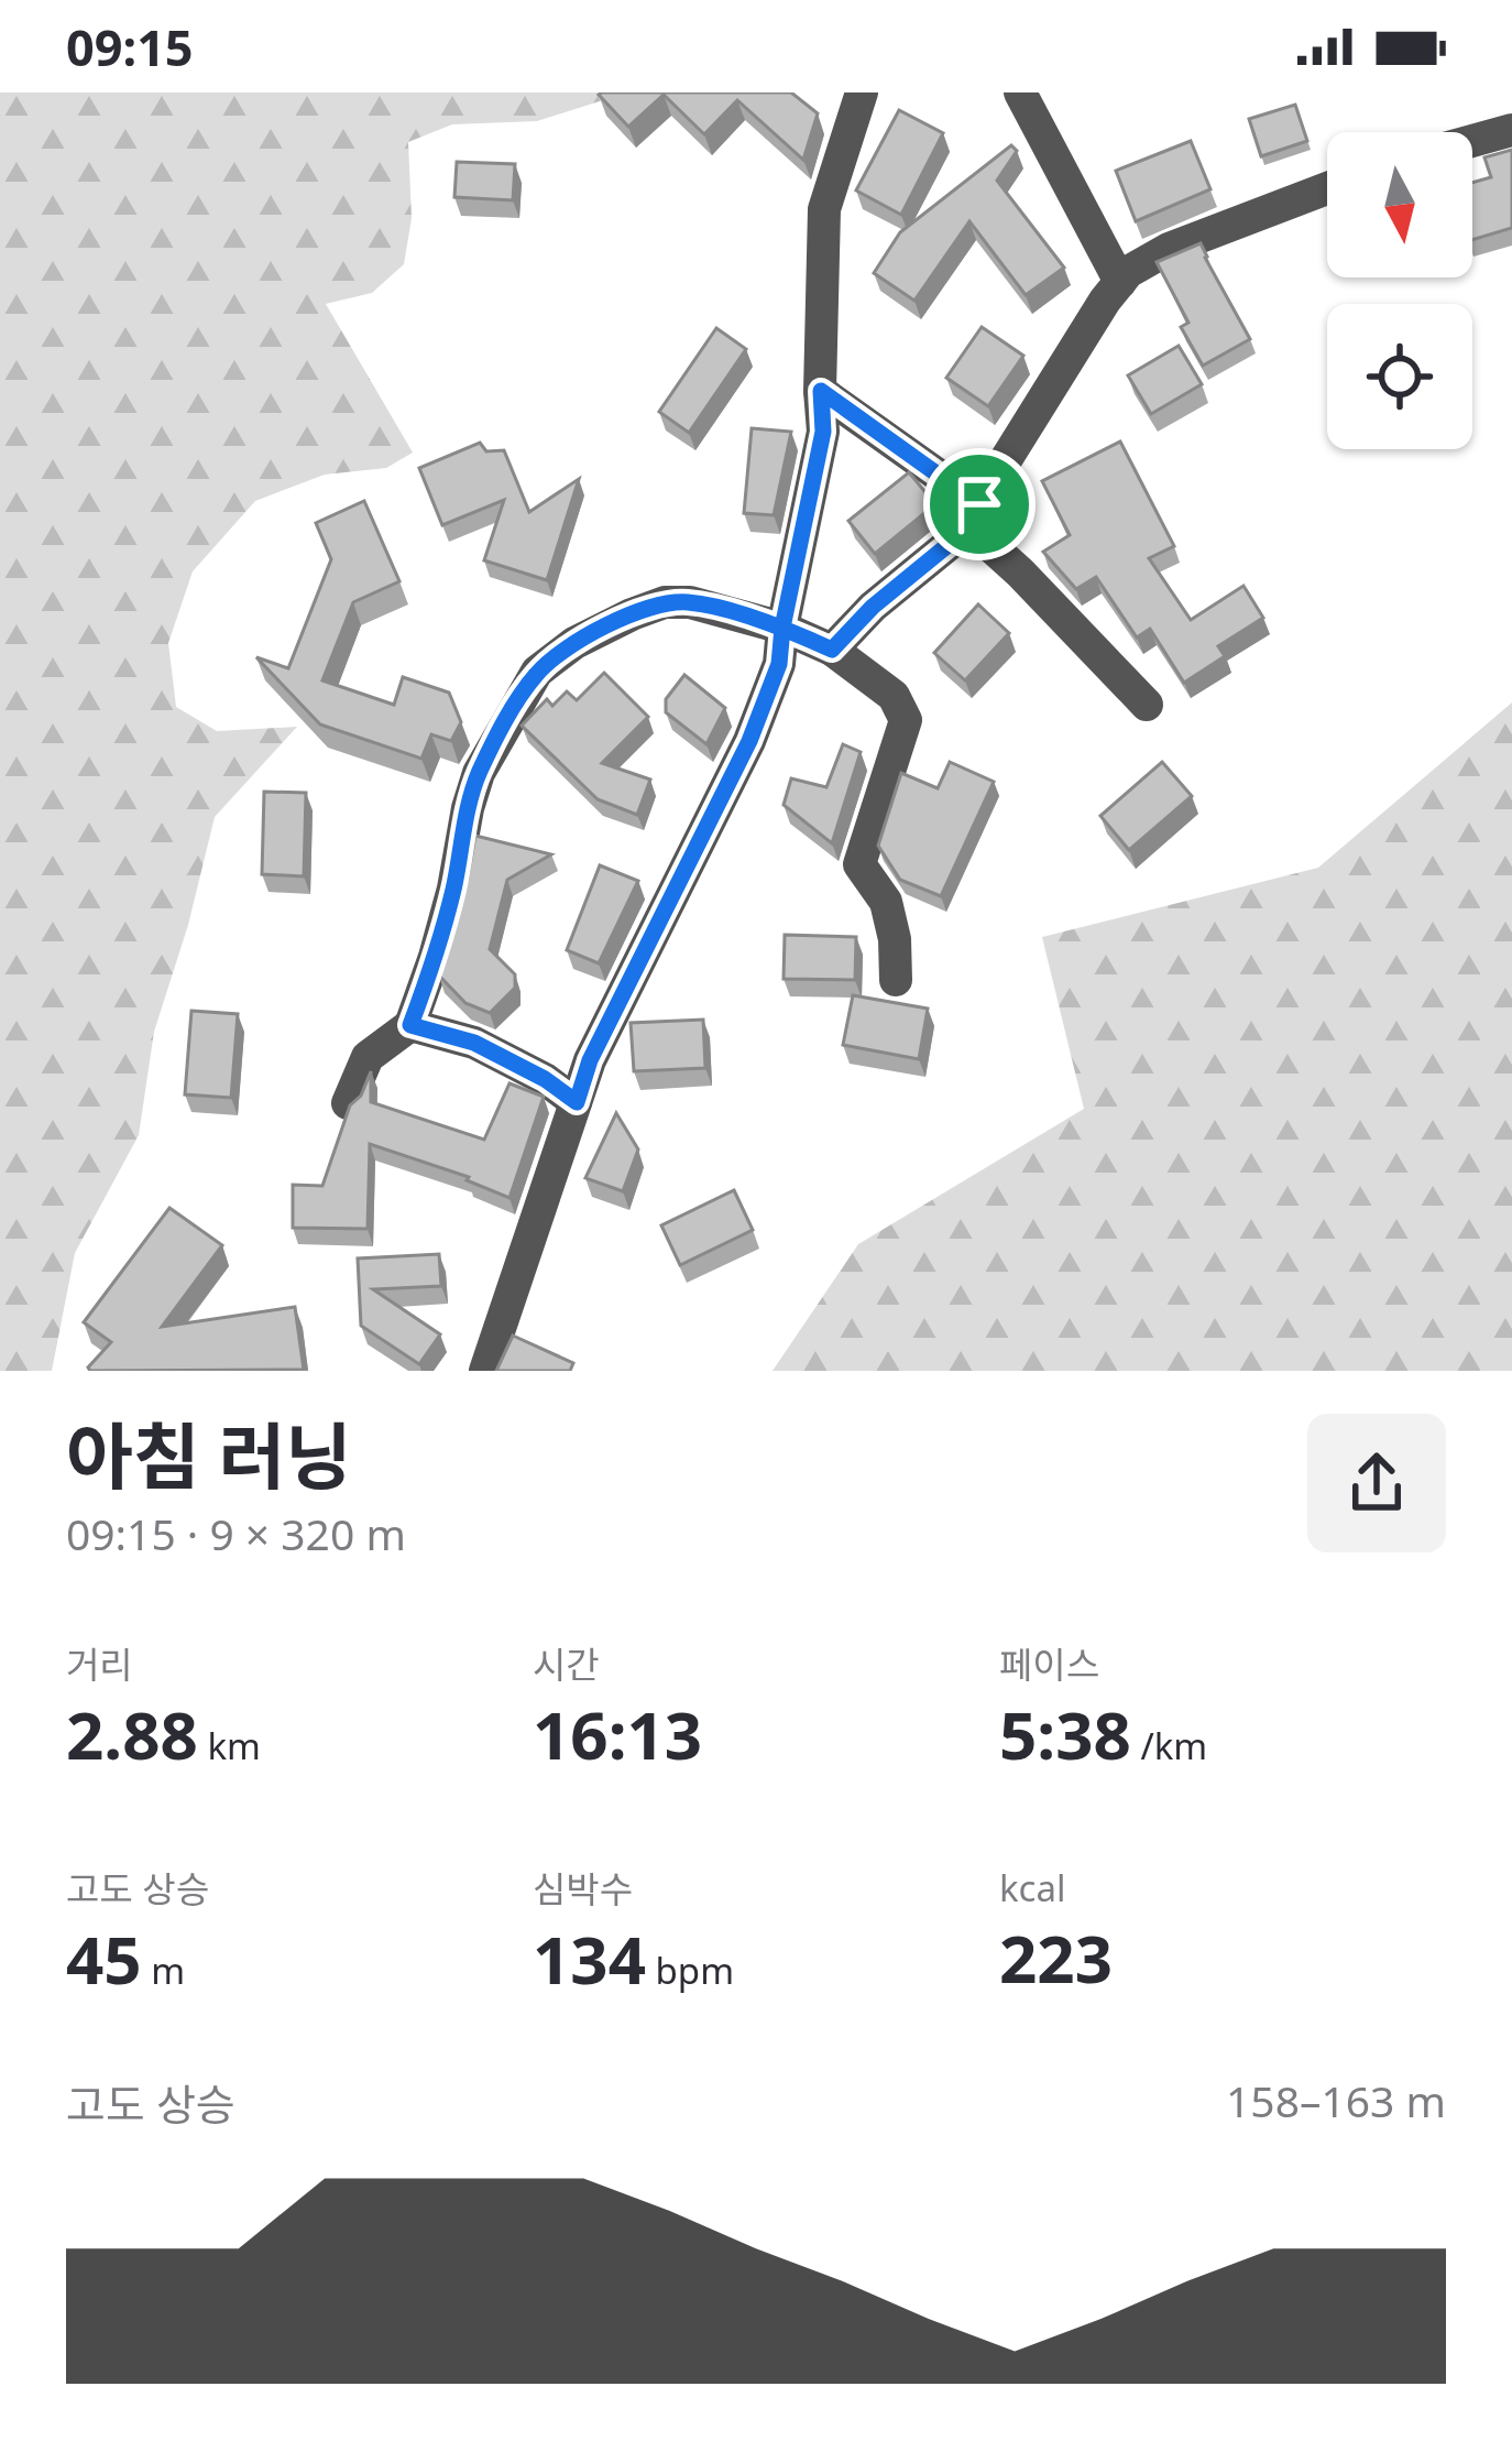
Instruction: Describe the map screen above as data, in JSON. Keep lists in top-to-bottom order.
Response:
{
  "north": "bottom",
  "page": {
    "status": "09:15",
    "heading": ["아침 러닝", "09:15 · 9 × 320 m"],
    "stats": [
      ["거리", "2.88 km"],
      ["시간", "16:13"],
      ["페이스", "5:38 /km"],
      ["고도 상승", "45 m"],
      ["심박수", "134 bpm"],
      ["kcal", "223"]
    ],
    "chart": ["고도 상승", "158–163 m"]
  }
}
